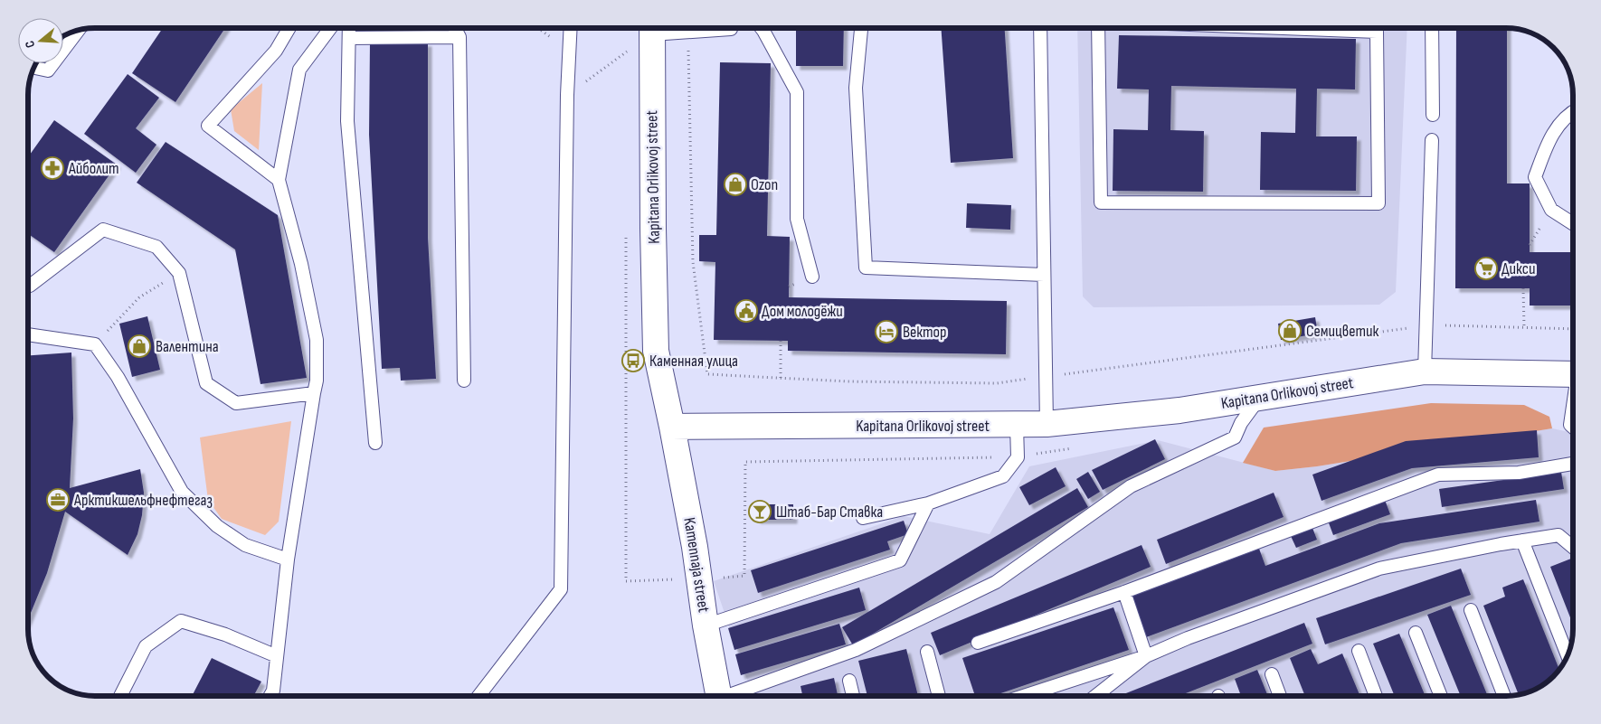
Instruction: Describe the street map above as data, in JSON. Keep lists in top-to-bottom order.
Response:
{
  "streets": {
    "street": ["Kapitana Orlikovoj street", "Kamennaja street"]
  },
  "crossings": [
    ["Kapitana Orlikovoj street", "Kamennaja street"]
  ],
  "places": {
    "pharmacy": ["Айболит"],
    "shop": ["Ozon", "Семицветик", "Валентина"],
    "supermarket": ["Дикси"],
    "public building": ["Дом молодёжи"],
    "hotel": ["Вектор"],
    "bus stop": ["Каменная улица"],
    "office": ["Арктикшельфнефтегаз"],
    "bar": ["Штаб-Бар Ставка"]
  },
  "north": "left"
}
